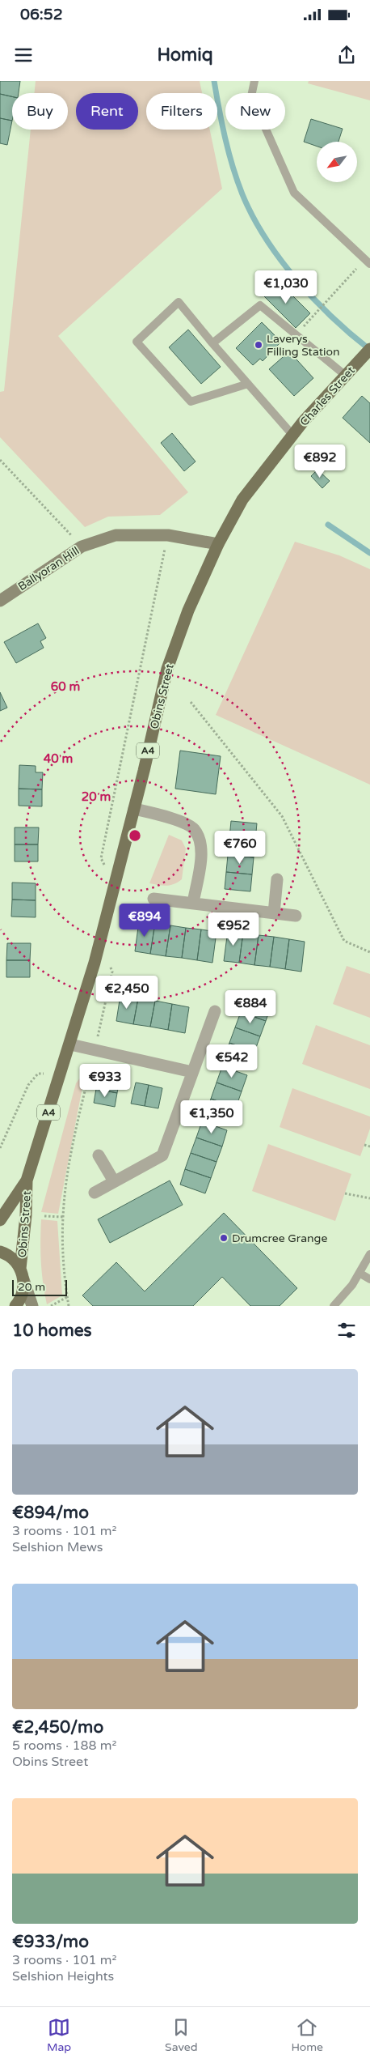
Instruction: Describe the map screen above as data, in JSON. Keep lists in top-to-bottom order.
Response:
{
  "streets": {
    "main road": ["Charles Street", "Obins Street", "A4"],
    "street": ["Ballyoran Hill"]
  },
  "crossings": [
    ["Charles Street", "Ballyoran Hill"],
    ["Charles Street", "Obins Street"],
    ["Ballyoran Hill", "Obins Street"],
    ["Obins Street", "A4"]
  ],
  "places": ["Laverys Filling Station", "Drumcree Grange"],
  "scale_bar": "20 m",
  "north": "bottom left",
  "page": {
    "status": "06:52",
    "header": "Homiq",
    "chip": [
      "Buy",
      "Rent",
      "Filters",
      "New"
    ],
    "price": [
      "€1,030",
      "€892",
      "€760",
      "€894",
      "€952",
      "€2,450",
      "€884",
      "€542",
      "€933",
      "€1,350"
    ],
    "scale": "20 m",
    "heading": "10 homes",
    "list": [
      {
        "name": "€894/mo",
        "note": "3 rooms · 101 m² · Selshion Mews"
      },
      {
        "name": "€2,450/mo",
        "note": "5 rooms · 188 m² · Obins Street"
      },
      {
        "name": "€933/mo",
        "note": "3 rooms · 101 m² · Selshion Heights"
      }
    ],
    "tabs": ["Map", "Saved", "Home"]
  },
  "rings": ["60 m", "40 m", "20 m"]
}
